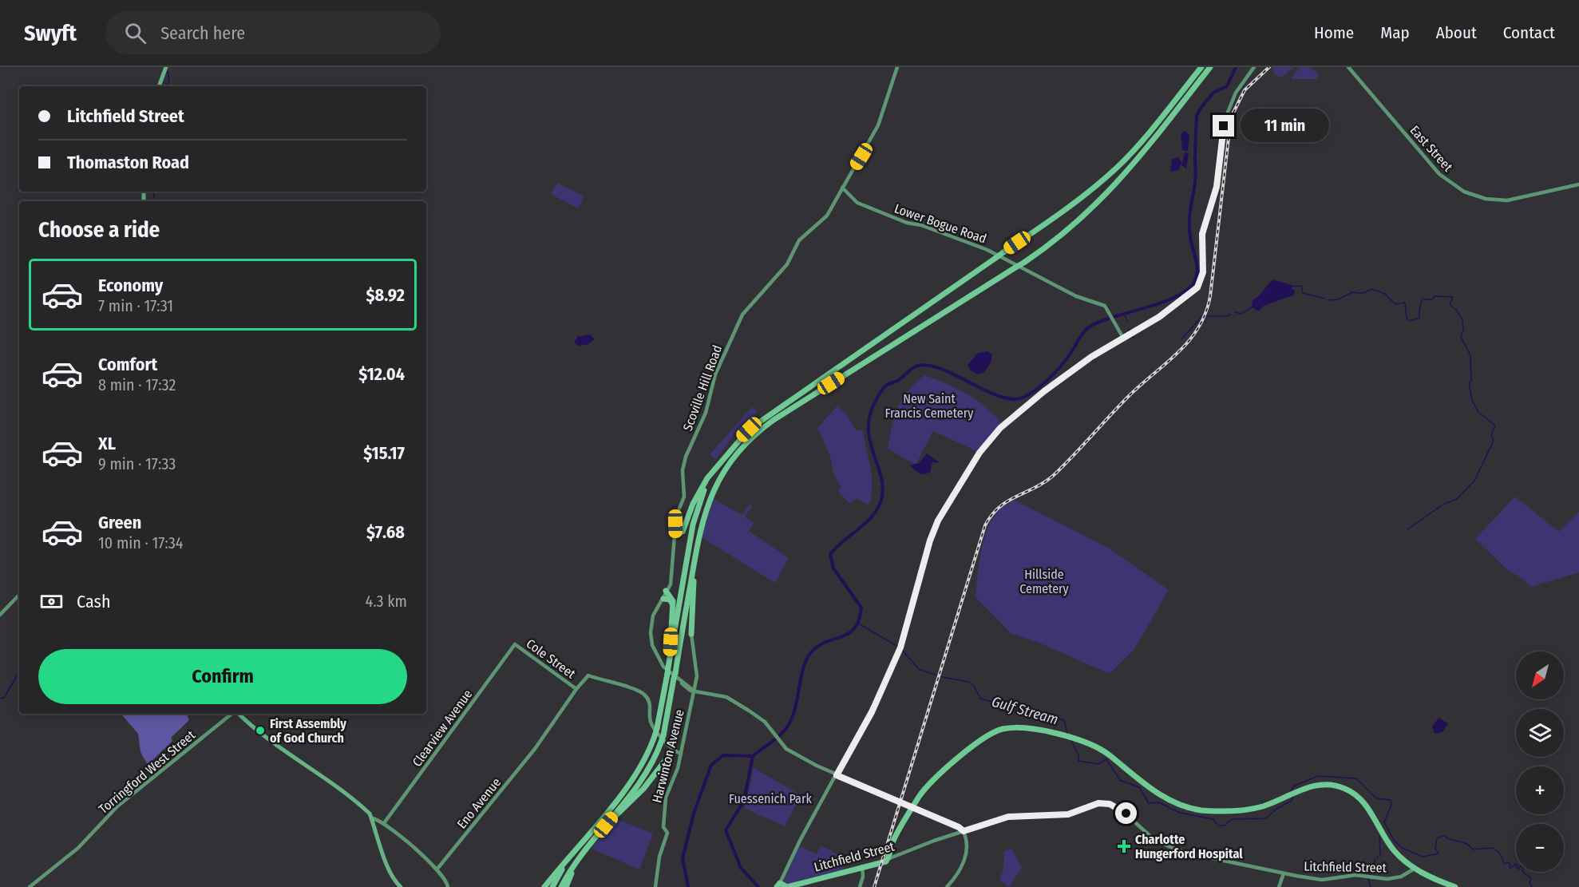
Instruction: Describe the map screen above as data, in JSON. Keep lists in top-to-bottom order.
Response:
{
  "streets": {
    "highway": ["Litchfield Street"],
    "main road": [
      "East Street",
      "Lower Bogue Road",
      "Scoville Hill Road",
      "Cole Street",
      "Clearview Avenue",
      "Harwinton Avenue",
      "Torringford West Street",
      "Eno Avenue"
    ]
  },
  "crossings": [
    ["Lower Bogue Road", "Scoville Hill Road"],
    ["Cole Street", "Clearview Avenue"],
    ["Cole Street", "Eno Avenue"]
  ],
  "water": ["Gulf Stream"],
  "parks": ["New Saint Francis Cemetery", "Hillside Cemetery", "Fuessenich Park"],
  "places": {
    "other": ["First Assembly of God Church"],
    "health": ["Charlotte Hungerford Hospital"]
  },
  "north": "bottom left",
  "page": {
    "header": "Swyft",
    "search": "Search here",
    "nav": [
      "Home",
      "Map",
      "About",
      "Contact"
    ],
    "banner": ["Litchfield Street", "Thomaston Road"],
    "bubble": "11 min",
    "heading": "Choose a ride",
    "list": [
      {
        "name": "Economy",
        "note": "7 min · 17:31",
        "value": "$8.92"
      },
      {
        "name": "Comfort",
        "note": "8 min · 17:32",
        "value": "$12.04"
      },
      {
        "name": "XL",
        "note": "9 min · 17:33",
        "value": "$15.17"
      },
      {
        "name": "Green",
        "note": "10 min · 17:34",
        "value": "$7.68"
      }
    ],
    "pay": ["Cash", "4.3 km"],
    "buttons": "Confirm",
    "map_buttons": ["+", "−"]
  }
}
